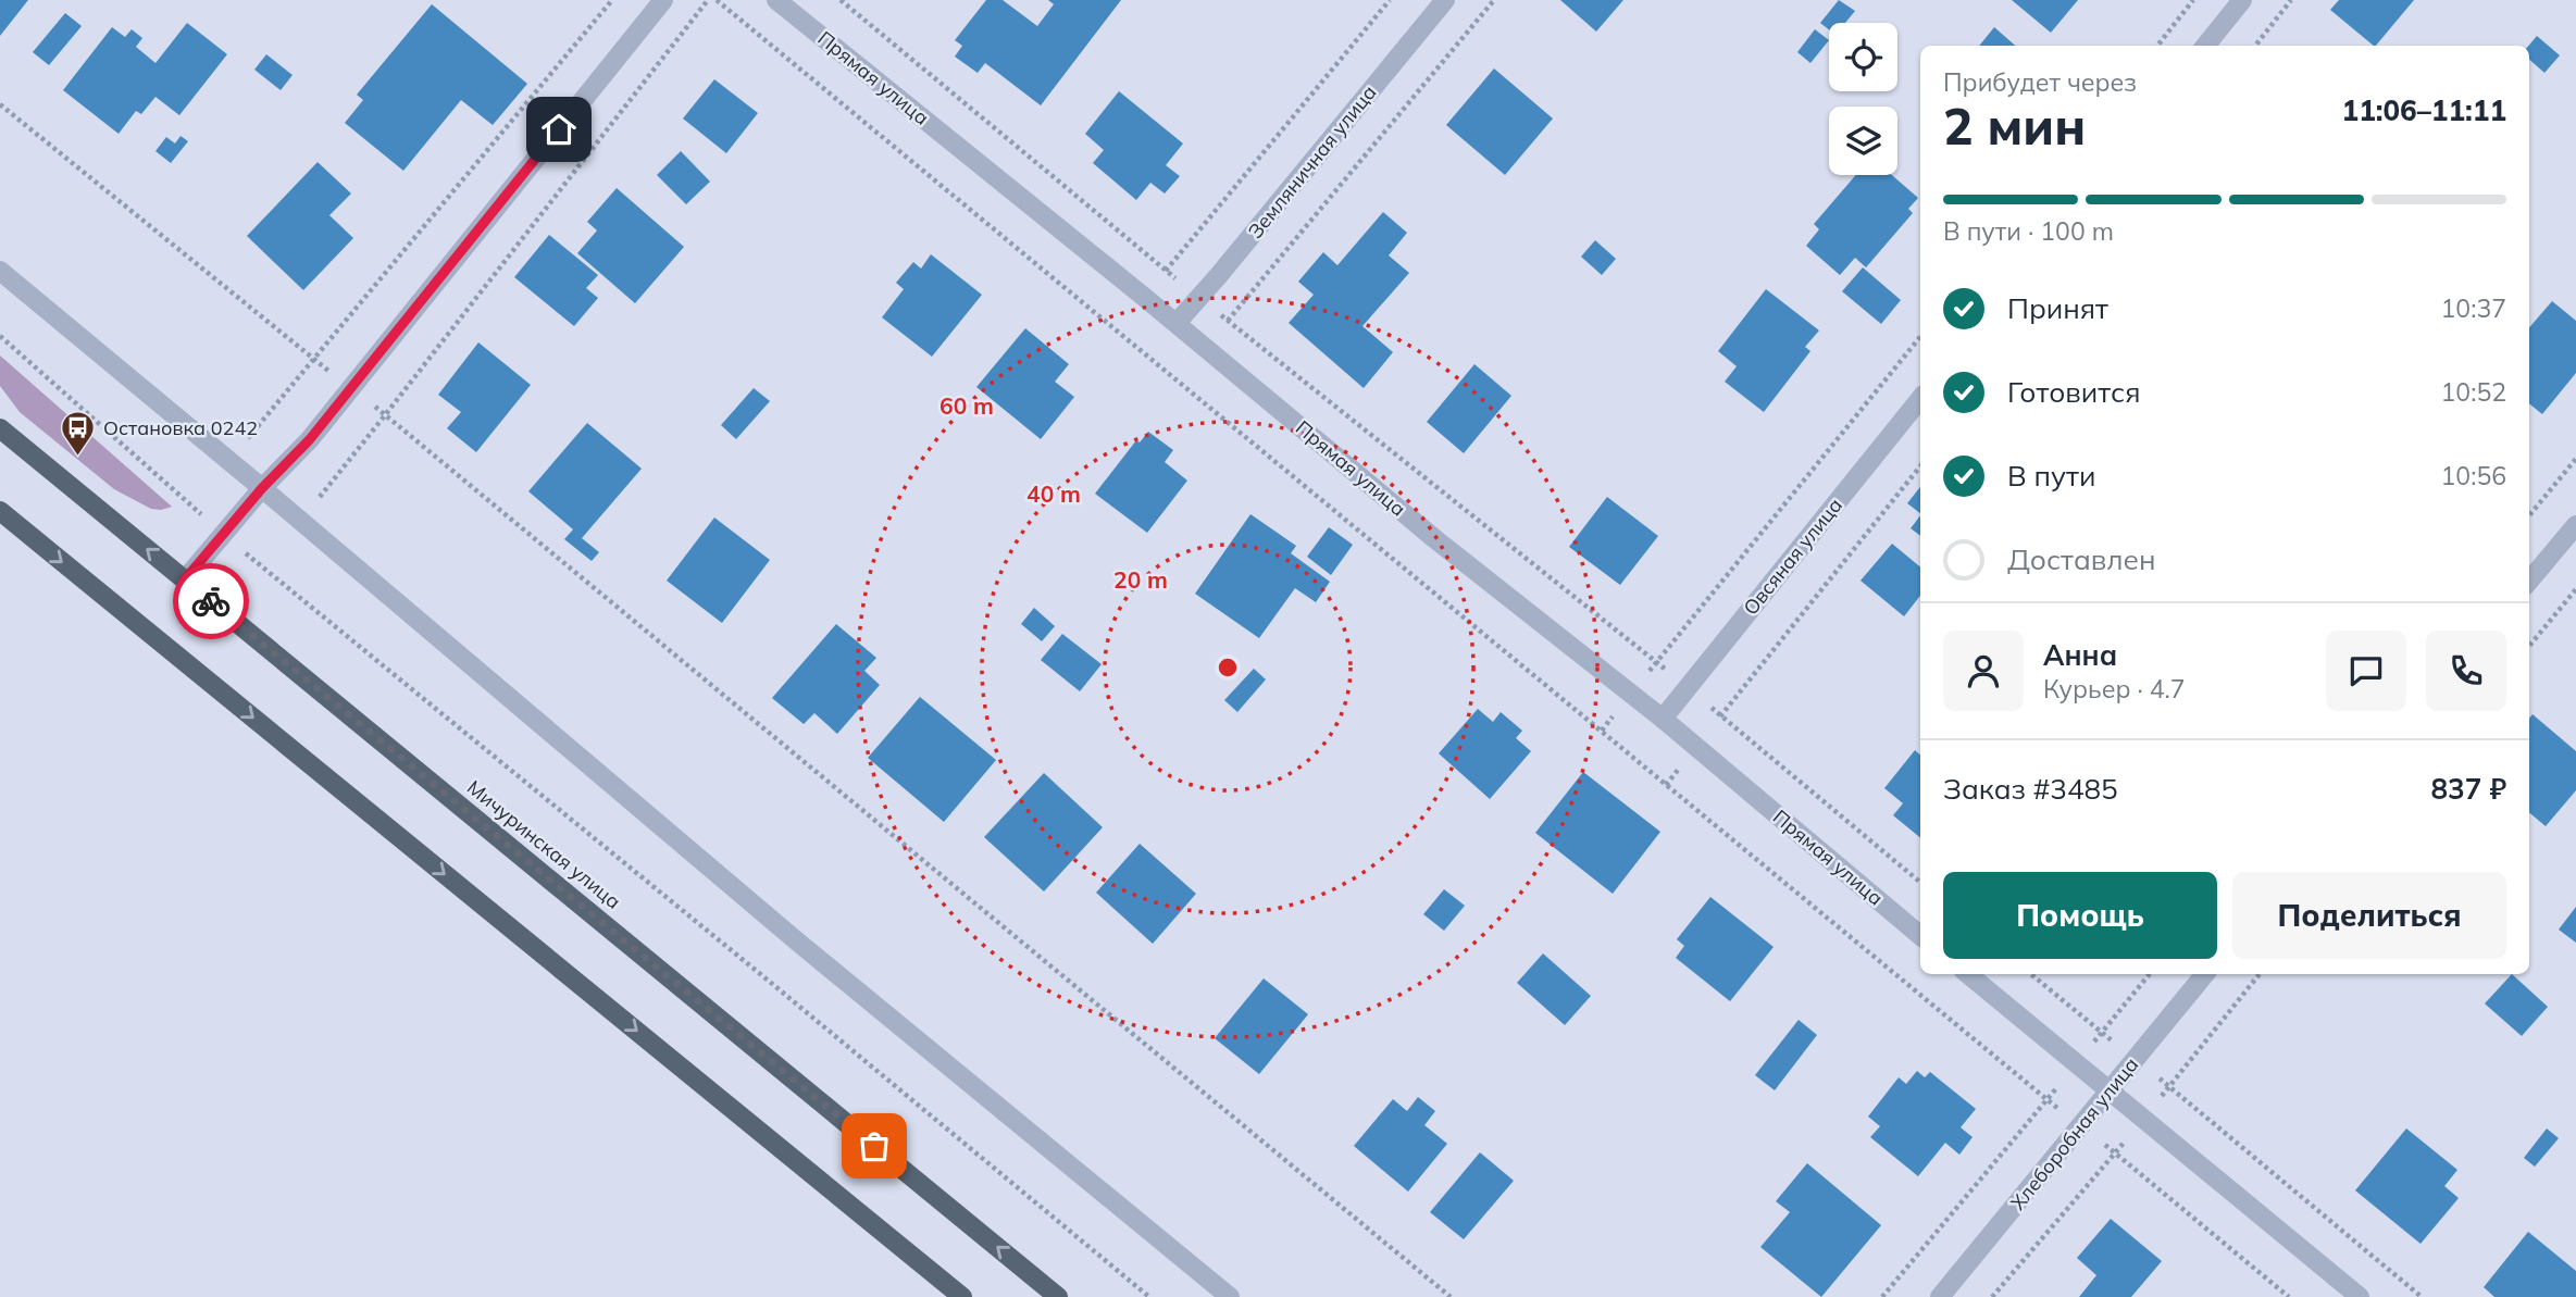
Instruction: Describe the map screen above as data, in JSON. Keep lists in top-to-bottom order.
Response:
{
  "streets": {
    "main road": ["Мичуринская улица"],
    "street": [
      "Прямая улица",
      "Земляничная улица",
      "Овсяная улица",
      "Хлеборобная улица"
    ]
  },
  "crossings": [
    ["Прямая улица", "Земляничная улица"],
    ["Прямая улица", "Овсяная улица"]
  ],
  "places": {
    "bus stop": ["Остановка 0242"]
  },
  "page": {
    "heading": ["2 мин", "Прибудет через", "11:06–11:11"],
    "panel": [
      "Анна",
      "Курьер · 4.7",
      "Заказ #3485",
      "837 ₽"
    ],
    "bar": "В пути · 100 m",
    "list": [
      ["Принят", "10:37"],
      ["Готовится", "10:52"],
      ["В пути", "10:56"],
      "Доставлен"
    ],
    "buttons": ["Помощь", "Поделиться"]
  },
  "rings": ["60 m", "40 m", "20 m"]
}
